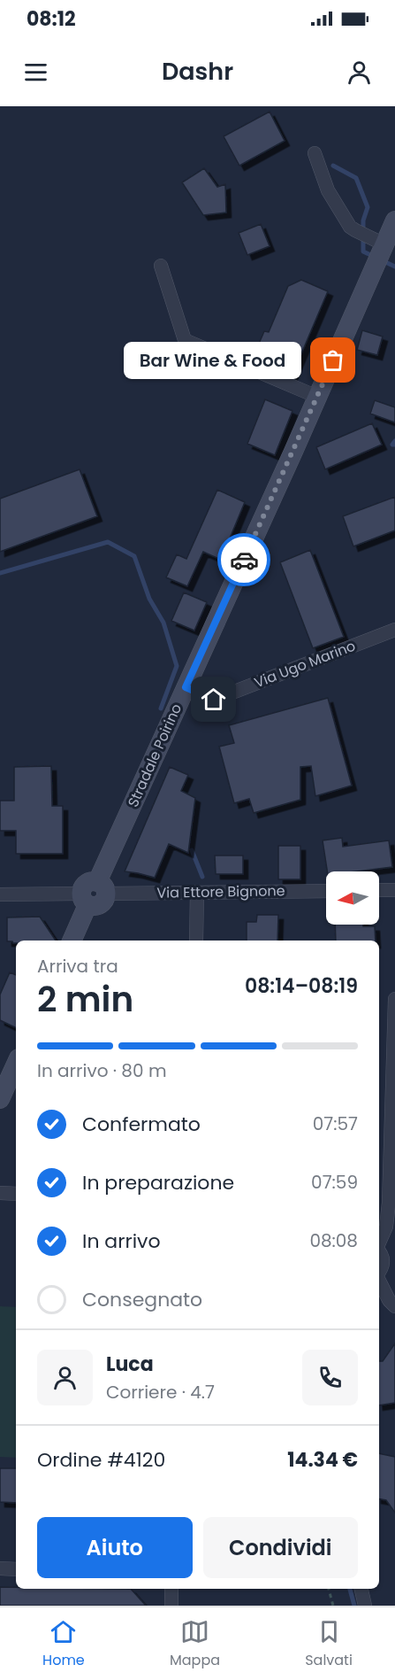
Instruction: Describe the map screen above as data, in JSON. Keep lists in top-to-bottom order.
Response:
{
  "streets": {
    "main road": ["Stradale Poirino"],
    "street": ["Via Ugo Marino", "Via Ettore Bignone"]
  },
  "crossings": [
    ["Via Ugo Marino", "Stradale Poirino"],
    ["Stradale Poirino", "Via Ettore Bignone"]
  ],
  "places": ["Bar Wine & Food"],
  "north": "left",
  "page": {
    "status": "08:12",
    "header": "Dashr",
    "bubble": "Bar Wine & Food",
    "heading": ["2 min", "Arriva tra", "08:14–08:19"],
    "panel": [
      "Luca",
      "Corriere · 4.7",
      "Ordine #4120",
      "14.34 €"
    ],
    "bar": "In arrivo · 80 m",
    "list": [
      ["Confermato", "07:57"],
      ["In preparazione", "07:59"],
      ["In arrivo", "08:08"],
      "Consegnato"
    ],
    "buttons": ["Aiuto", "Condividi"],
    "tabs": ["Home", "Mappa", "Salvati"]
  }
}
